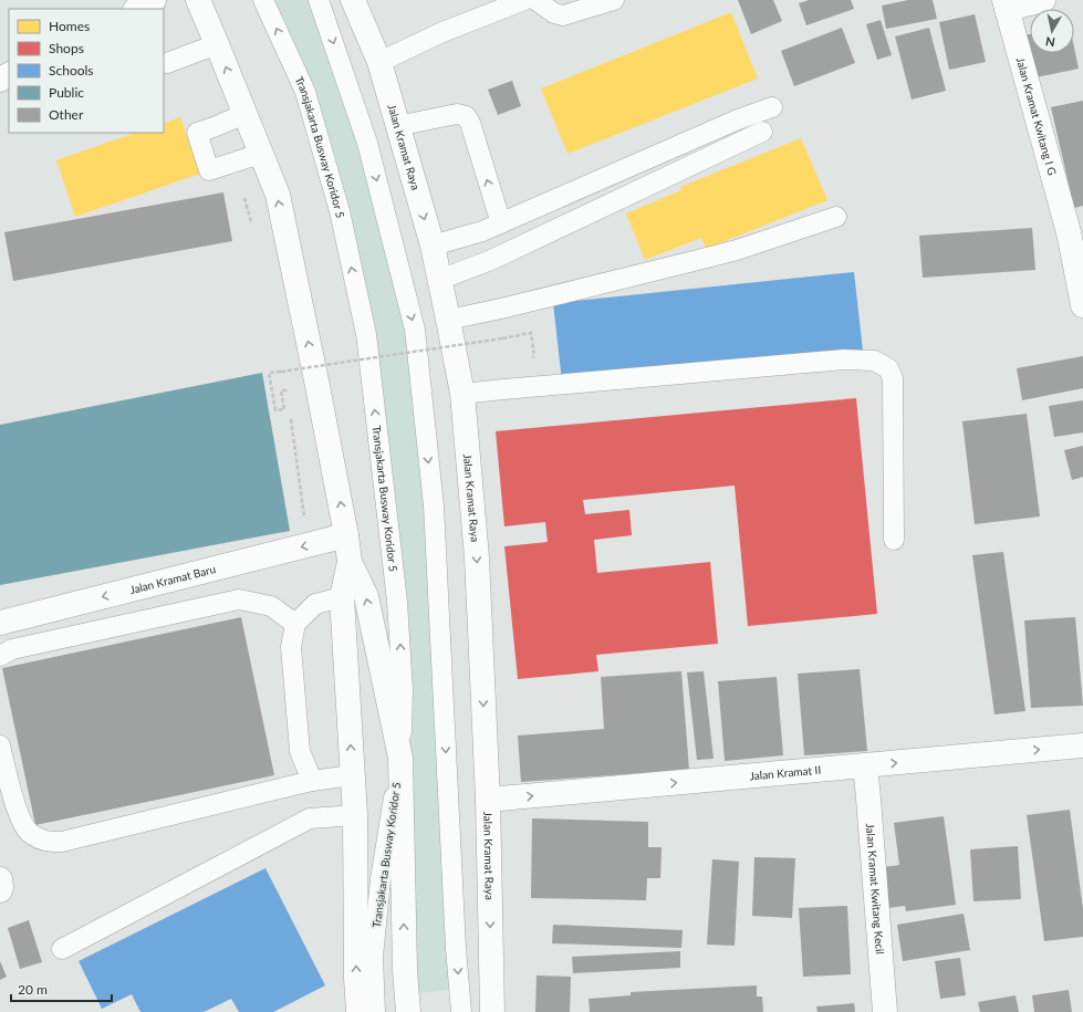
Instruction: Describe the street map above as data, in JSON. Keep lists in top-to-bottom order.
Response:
{
  "streets": {
    "main road": [
      "Jalan Kramat Kwitang I G",
      "Jalan Kramat Raya",
      "Jalan Kramat Baru",
      "Jalan Kramat II",
      "Jalan Kramat Kwitang Kecil"
    ],
    "lane": ["Transjakarta Busway Koridor 5"]
  },
  "crossings": [
    ["Jalan Kramat Raya", "Jalan Kramat II"],
    ["Jalan Kramat II", "Jalan Kramat Kwitang Kecil"]
  ],
  "one_way": ["Jalan Kramat Baru", "Jalan Kramat II"],
  "legend": [
    "Homes",
    "Shops",
    "Schools",
    "Public",
    "Other"
  ],
  "scale_bar": "20 m",
  "north": "bottom"
}
